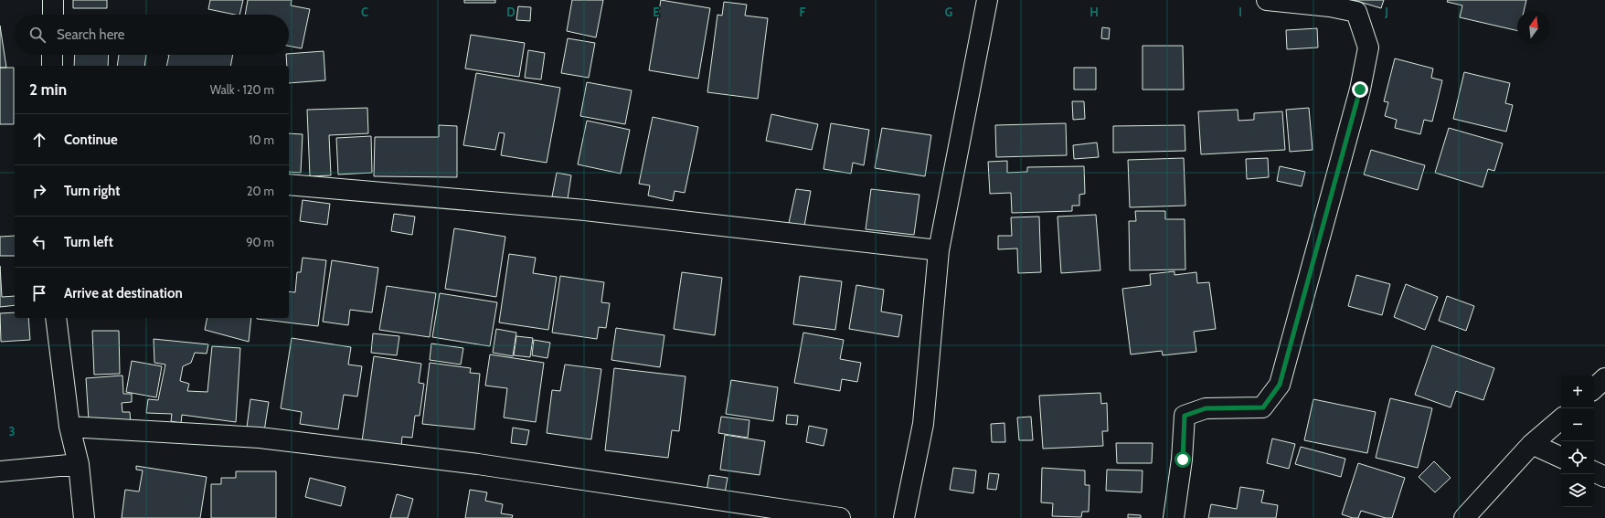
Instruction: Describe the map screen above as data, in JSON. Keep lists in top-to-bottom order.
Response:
{
  "north": "top",
  "page": {
    "search": "Search here",
    "heading": ["2 min", "Walk · 120 m"],
    "list": [
      ["Continue", "10 m"],
      ["Turn right", "20 m"],
      ["Turn left", "90 m"],
      "Arrive at destination"
    ],
    "map_buttons": ["+", "−"]
  },
  "grid": {
    "columns": [
      "C",
      "D",
      "E",
      "F",
      "G",
      "H",
      "I",
      "J"
    ],
    "rows": ["3"]
  }
}
